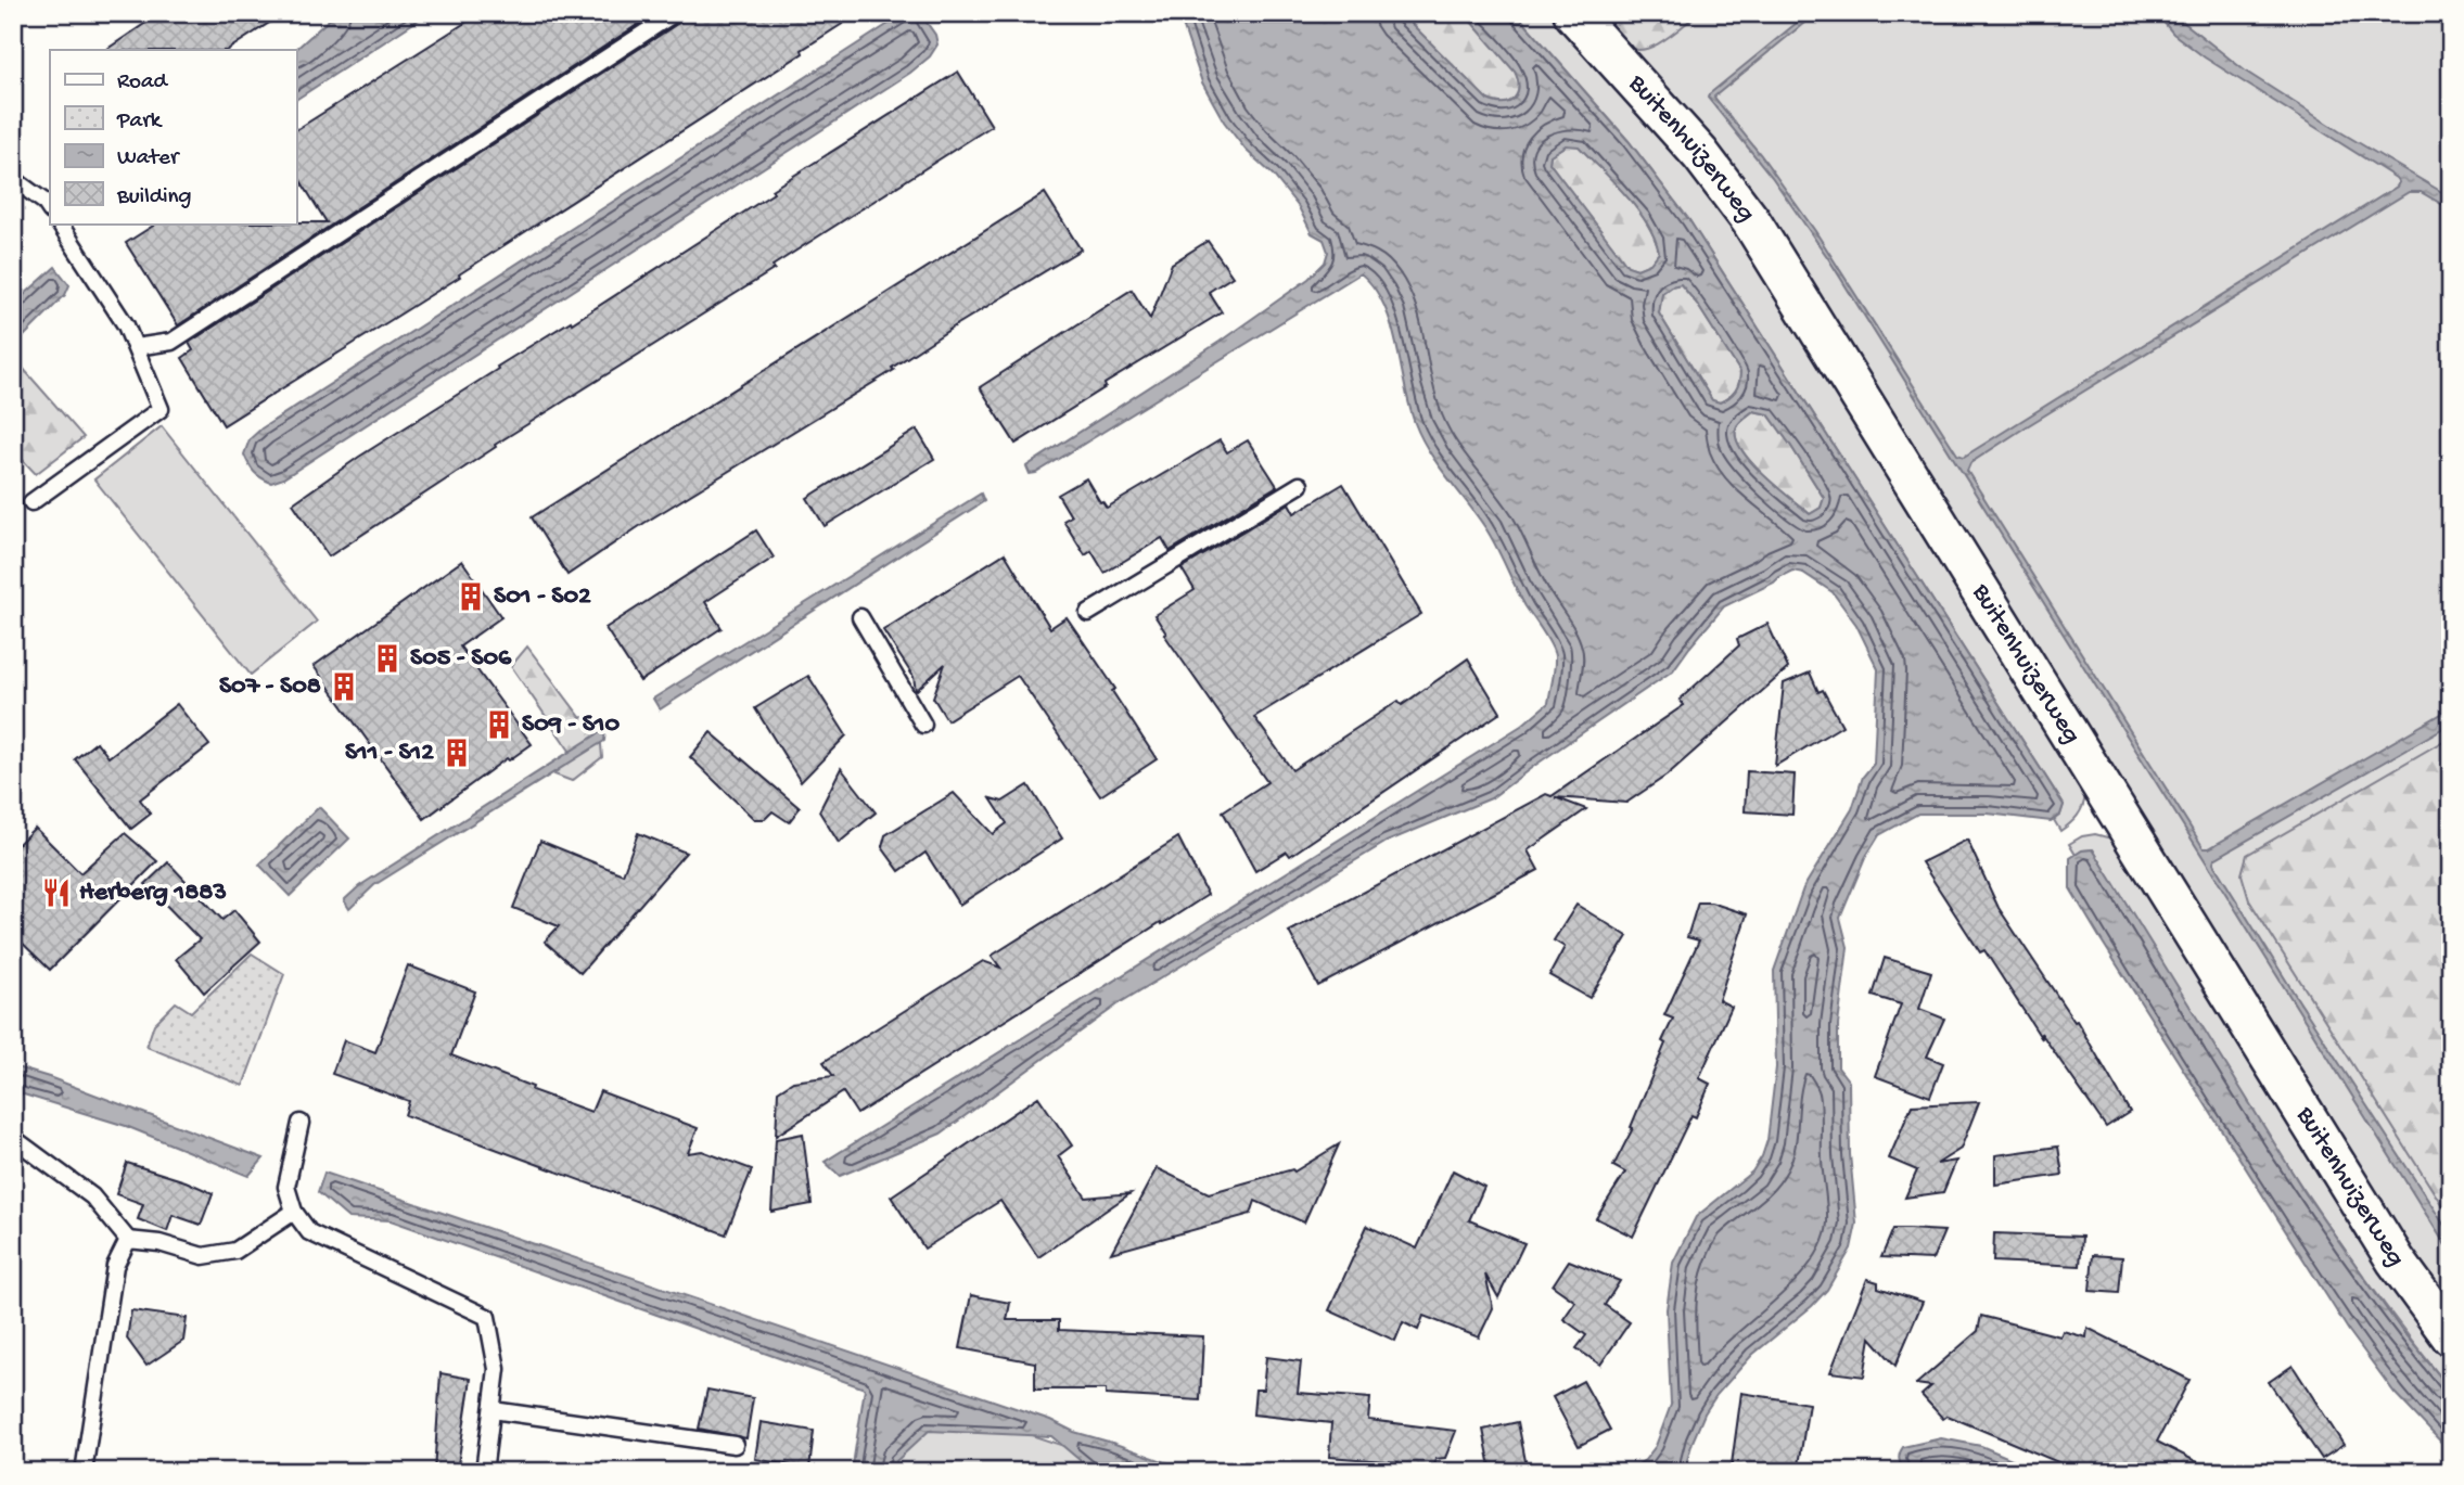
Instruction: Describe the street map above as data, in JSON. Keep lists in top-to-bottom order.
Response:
{
  "streets": {
    "street": ["Buitenhuizerweg"]
  },
  "places": {
    "building": [
      "S01 - S02",
      "S05 - S06",
      "S07 - S08",
      "S09 - S10",
      "S11 - S12"
    ],
    "restaurant": ["Herberg 1883"]
  },
  "legend": [
    "Road",
    "Park",
    "Water",
    "Building"
  ]
}
